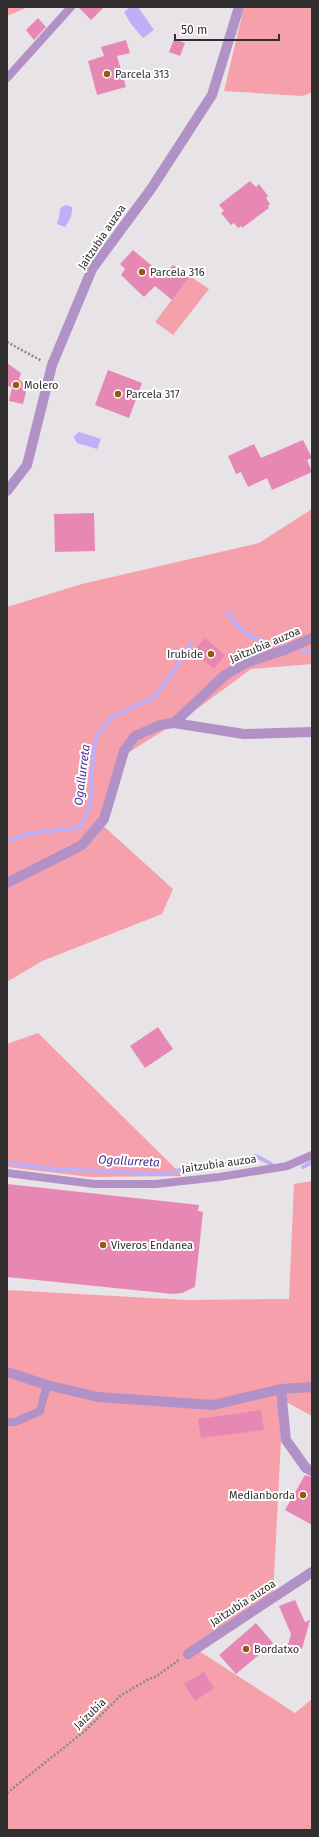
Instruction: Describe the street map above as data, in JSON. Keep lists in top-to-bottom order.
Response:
{
  "streets": {
    "street": ["Jaitzubia auzoa"],
    "path": ["Jaizubia"]
  },
  "crossings": [
    ["Jaitzubia auzoa", "Jaizubia"]
  ],
  "water": ["Ogallurreta"],
  "places": [
    "Parcela 313",
    "Parcela 316",
    "Molero",
    "Parcela 317",
    "Irubide",
    "Viveros Endanea",
    "Medianborda",
    "Bordatxo"
  ],
  "scale_bar": "50 m"
}
